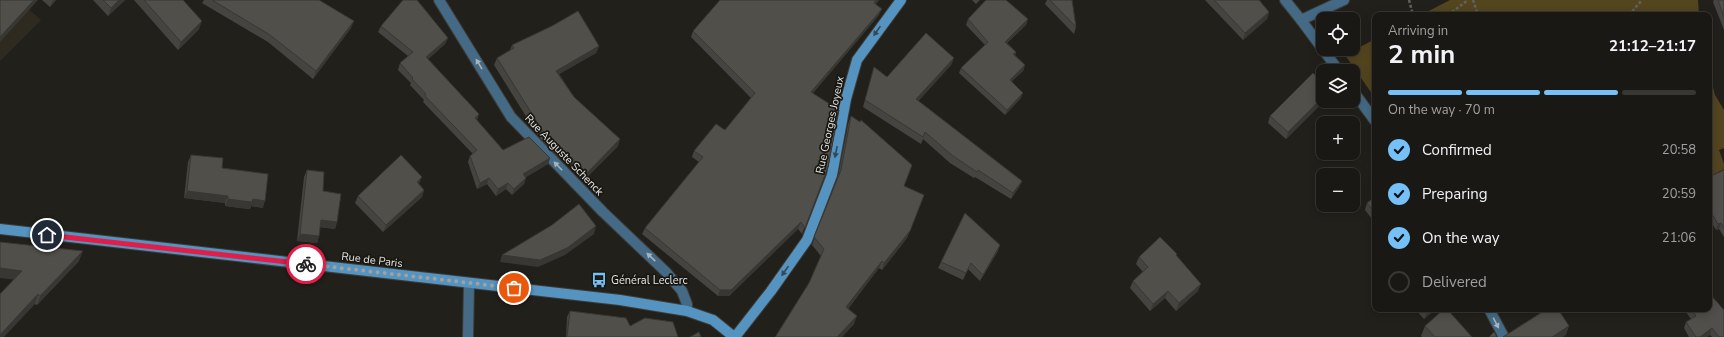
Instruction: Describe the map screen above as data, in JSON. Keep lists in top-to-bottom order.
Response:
{
  "streets": {
    "main road": ["Rue Georges Joyeux", "Rue de Paris"],
    "street": ["Rue Auguste Schenck"]
  },
  "crossings": [
    ["Rue Georges Joyeux", "Rue de Paris"],
    ["Rue Auguste Schenck", "Rue de Paris"]
  ],
  "one_way": ["Rue Georges Joyeux", "Rue Auguste Schenck"],
  "places": {
    "bus stop": ["Général Leclerc"]
  },
  "page": {
    "map_buttons": ["+", "−"],
    "heading": ["2 min", "Arriving in", "21:12–21:17"],
    "bar": "On the way · 70 m",
    "list": [
      ["Confirmed", "20:58"],
      ["Preparing", "20:59"],
      ["On the way", "21:06"],
      "Delivered"
    ]
  }
}
